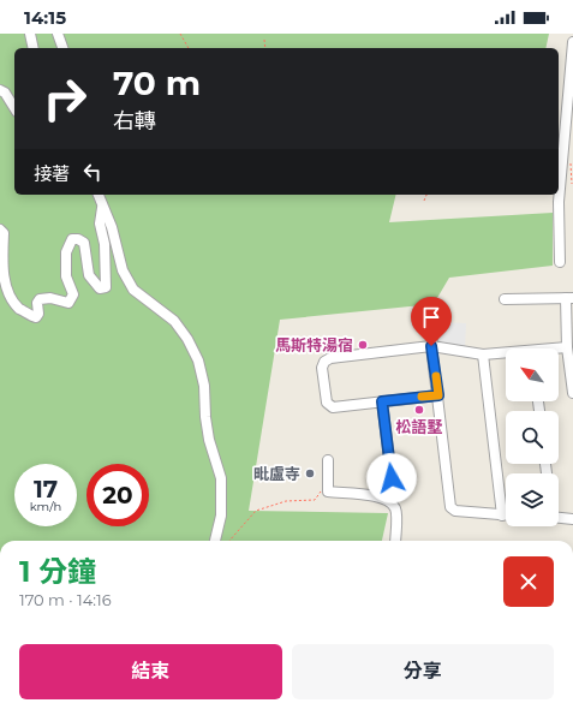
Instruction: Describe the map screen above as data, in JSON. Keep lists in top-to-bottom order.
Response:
{
  "places": ["馬斯特湯宿", "松語墅", "毗盧寺"],
  "north": "top left",
  "page": {
    "status": "14:15",
    "turn": ["70 m", "右轉"],
    "then": "接著",
    "speed": "17 km/h",
    "limit": "20",
    "heading": ["1 分鐘", "170 m · 14:16"],
    "buttons": ["結束", "分享"]
  }
}
